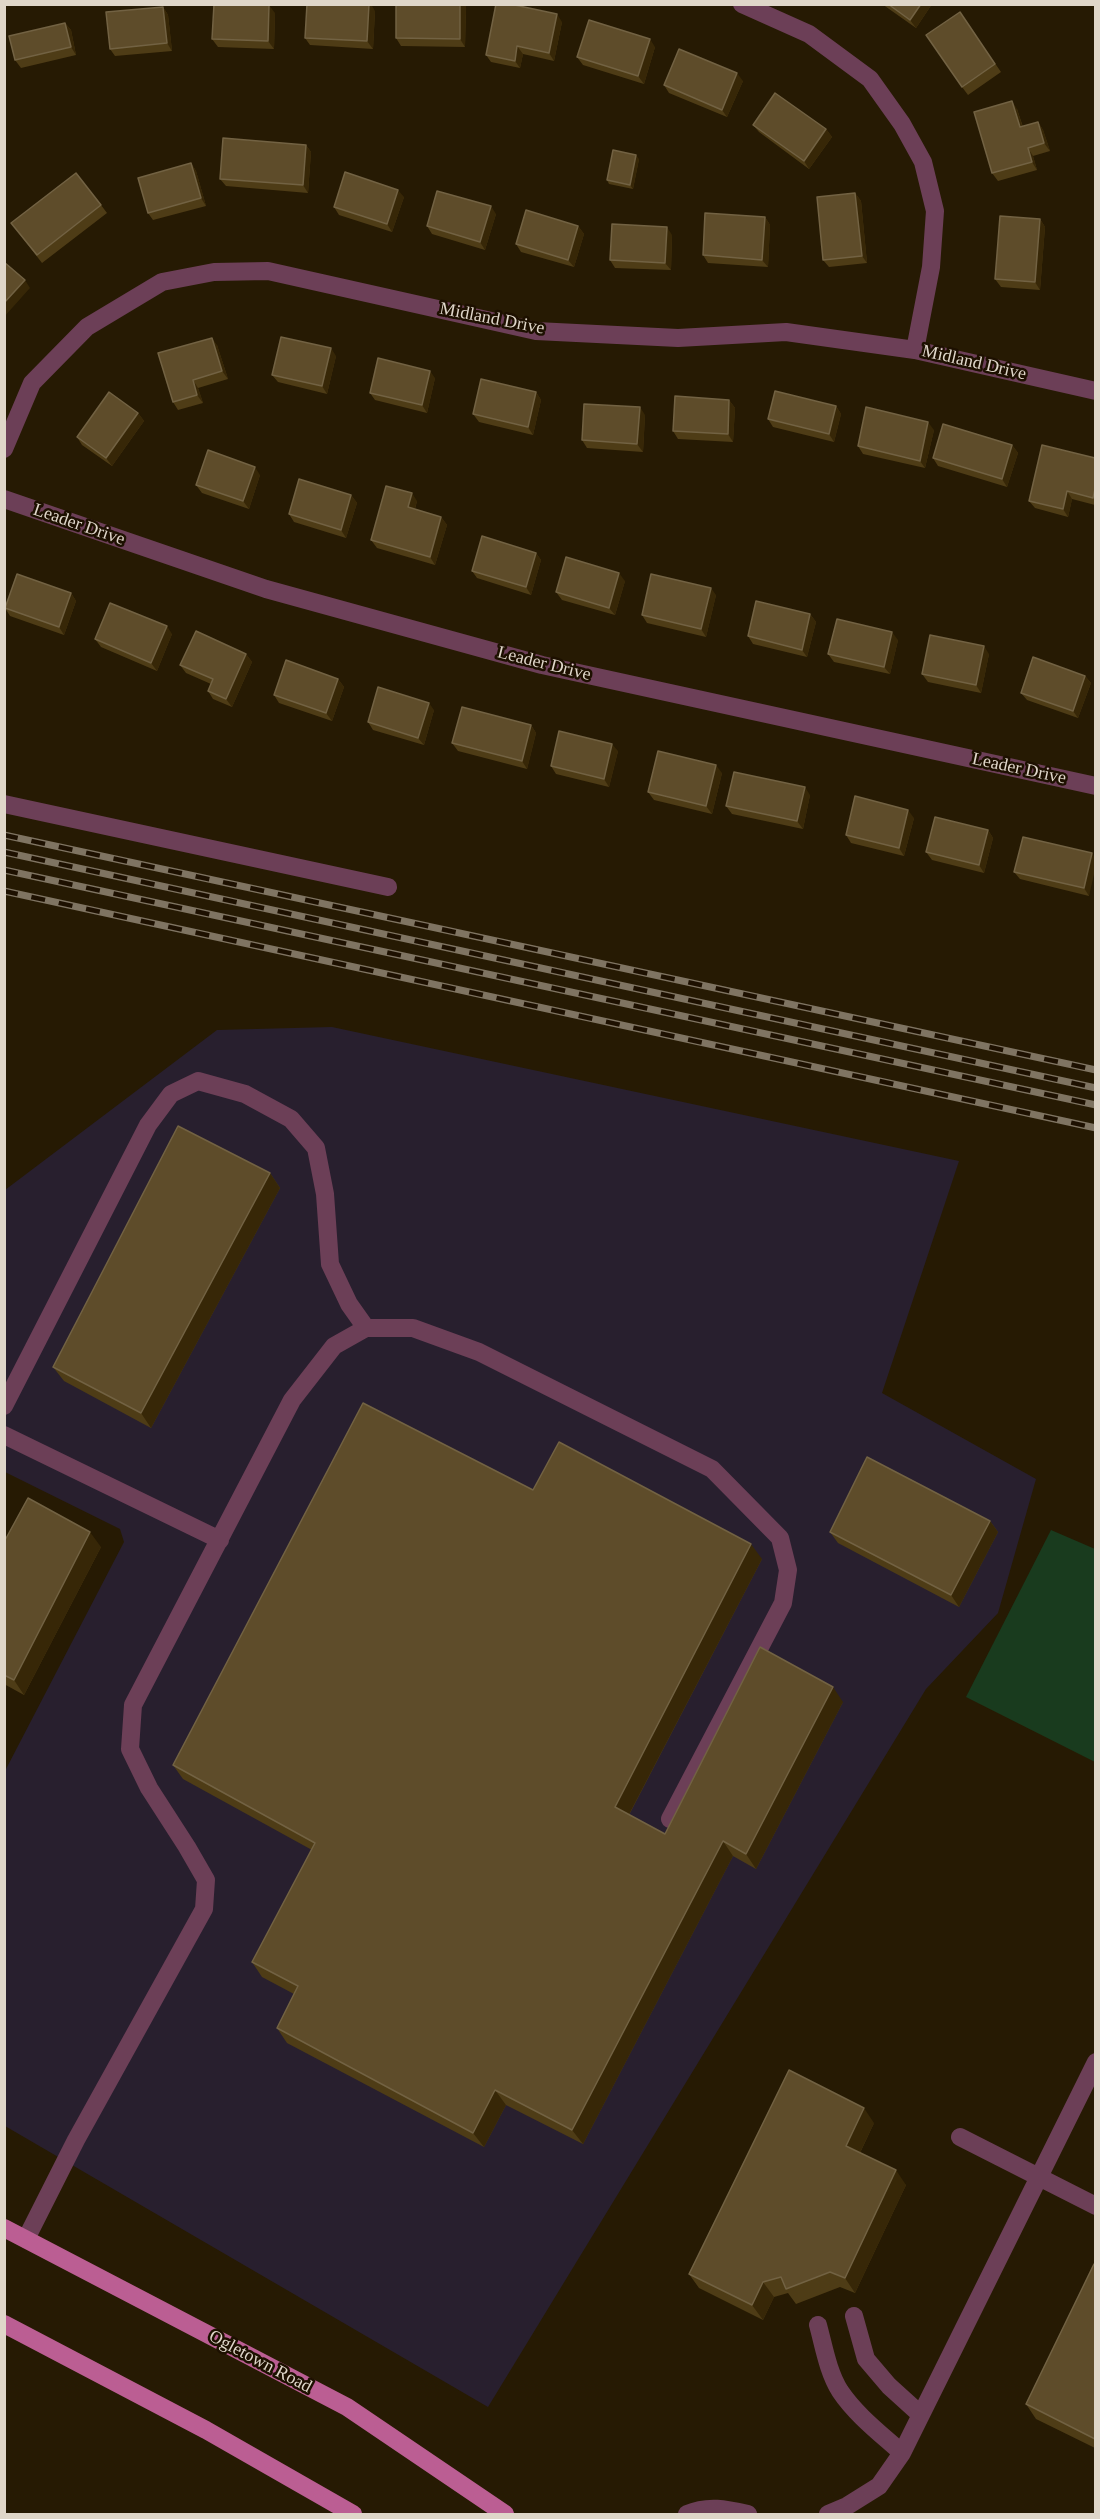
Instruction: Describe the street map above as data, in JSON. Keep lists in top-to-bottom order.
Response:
{
  "streets": {
    "main road": ["Ogletown Road"],
    "street": ["Midland Drive", "Leader Drive"]
  }
}
